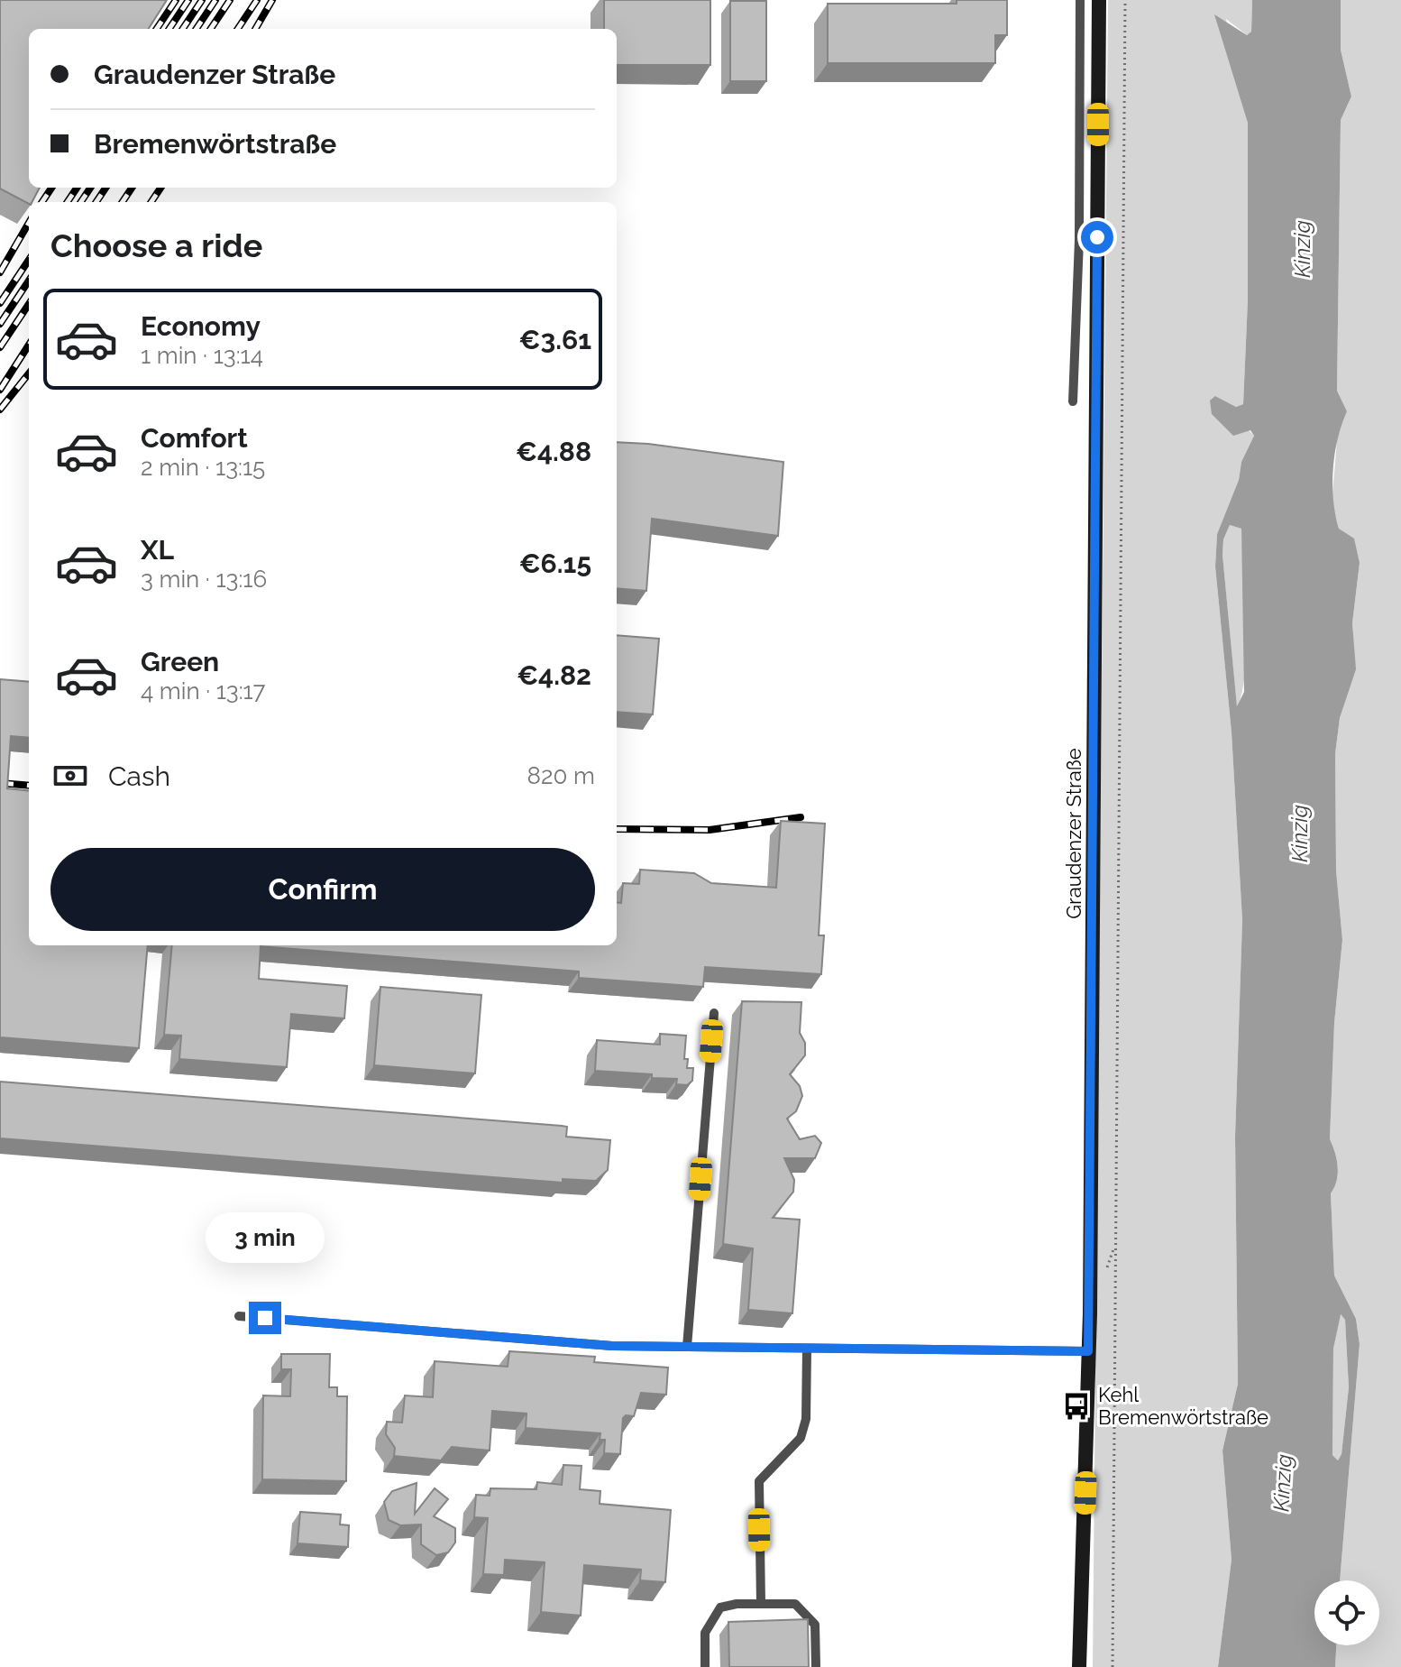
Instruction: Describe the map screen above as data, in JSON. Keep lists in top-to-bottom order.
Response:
{
  "streets": {
    "street": ["Graudenzer Straße"]
  },
  "water": ["Kinzig"],
  "places": {
    "bus stop": ["Kehl Bremenwörtstraße"]
  },
  "page": {
    "banner": ["Graudenzer Straße", "Bremenwörtstraße"],
    "heading": "Choose a ride",
    "list": [
      {
        "name": "Economy",
        "note": "1 min · 13:14",
        "value": "€3.61"
      },
      {
        "name": "Comfort",
        "note": "2 min · 13:15",
        "value": "€4.88"
      },
      {
        "name": "XL",
        "note": "3 min · 13:16",
        "value": "€6.15"
      },
      {
        "name": "Green",
        "note": "4 min · 13:17",
        "value": "€4.82"
      }
    ],
    "pay": ["Cash", "820 m"],
    "buttons": "Confirm",
    "bubble": "3 min"
  }
}
